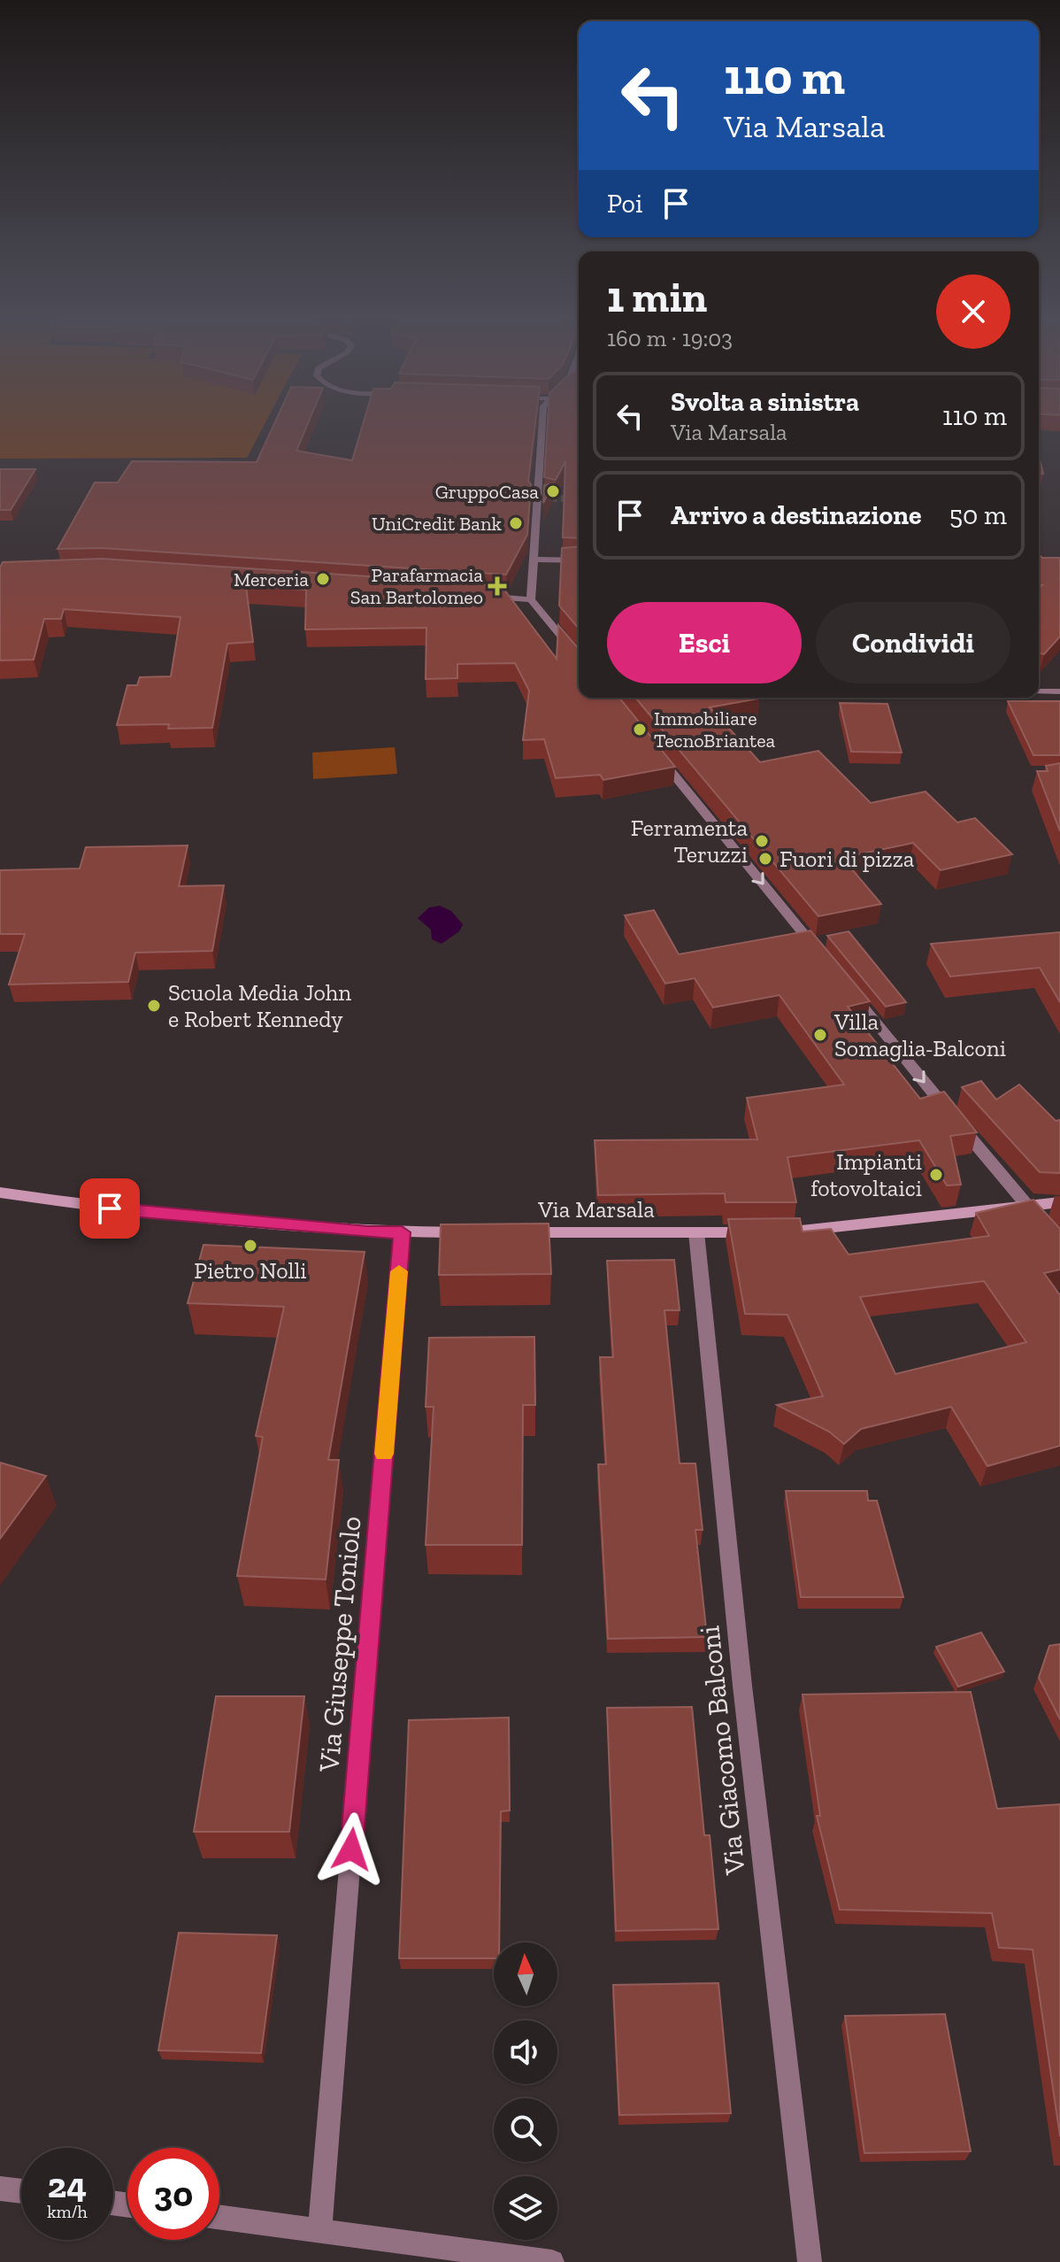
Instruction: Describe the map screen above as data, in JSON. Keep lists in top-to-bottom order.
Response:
{
  "streets": {
    "main road": ["Via Marsala"],
    "street": ["Via Giuseppe Toniolo", "Via Giacomo Balconi"]
  },
  "crossings": [
    ["Via Marsala", "Via Giacomo Balconi"]
  ],
  "places": {
    "other": [
      "GruppoCasa",
      "UniCredit Bank",
      "Merceria",
      "Immobiliare TecnoBriantea",
      "Ferramenta Teruzzi",
      "Fuori di pizza",
      "Scuola Media John e Robert Kennedy",
      "Villa Somaglia-Balconi",
      "Impianti fotovoltaici",
      "Pietro Nolli"
    ],
    "health": ["Parafarmacia San Bartolomeo"]
  },
  "north": "top",
  "page": {
    "turn": ["110 m", "Via Marsala"],
    "then": "Poi",
    "heading": ["1 min", "160 m · 19:03"],
    "list": [
      {
        "name": "Svolta a sinistra",
        "note": "Via Marsala",
        "value": "110 m"
      },
      {
        "name": "Arrivo a destinazione",
        "value": "50 m"
      }
    ],
    "buttons": ["Esci", "Condividi"],
    "speed": "24 km/h",
    "limit": "30"
  }
}
